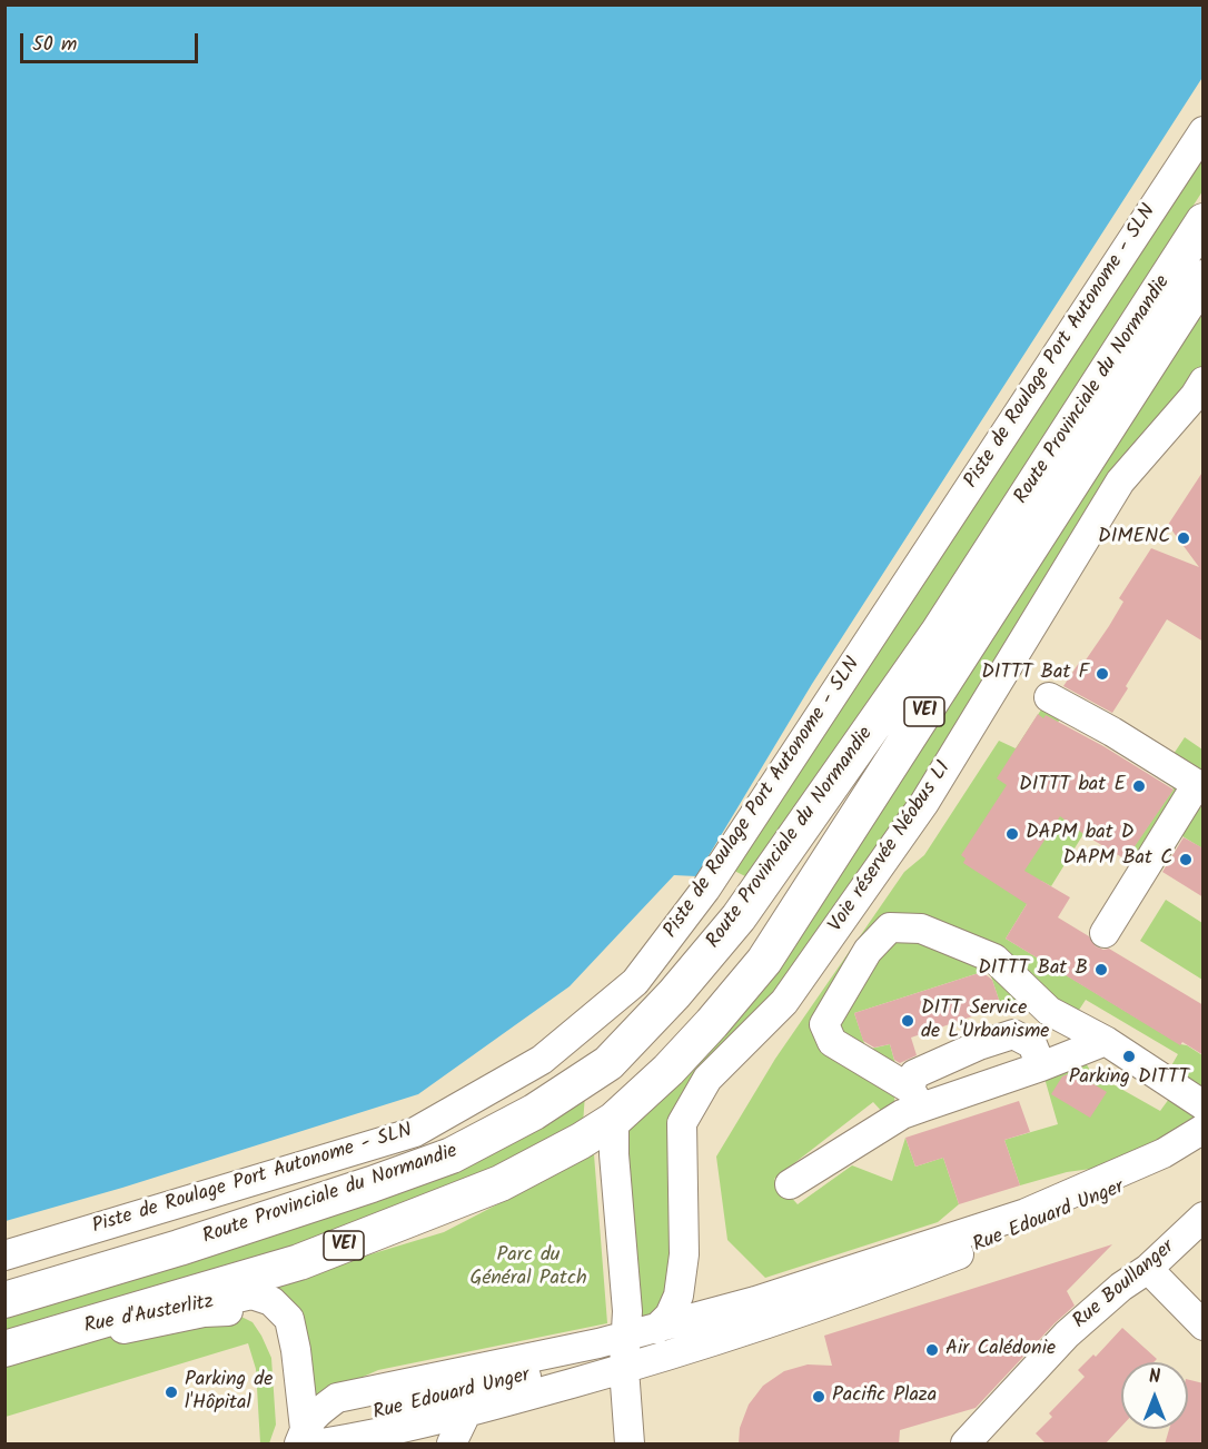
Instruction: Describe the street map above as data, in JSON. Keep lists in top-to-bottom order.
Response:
{
  "streets": {
    "main road": ["Route Provinciale du Normandie", "VE1"],
    "street": [
      "Piste de Roulage Port Autonome - SLN",
      "Voie réservée Néobus L1",
      "Rue Edouard Unger",
      "Rue Boullanger",
      "Rue d'Austerlitz"
    ]
  },
  "crossings": [
    ["Route Provinciale du Normandie", "VE1"],
    ["Route Provinciale du Normandie", "Rue d'Austerlitz"],
    ["VE1", "Rue d'Austerlitz"],
    ["Rue Edouard Unger", "Rue d'Austerlitz"]
  ],
  "parks": ["Parc du Général Patch"],
  "places": [
    "DIMENC",
    "DITTT Bat F",
    "DITTT bat E",
    "DAPM bat D",
    "DAPM Bat C",
    "DITTT Bat B",
    "DITT Service de L'Urbanisme",
    "Parking DITTT",
    "Air Calédonie",
    "Parking de l'Hôpital",
    "Pacific Plaza"
  ],
  "scale_bar": "50 m",
  "north": "top"
}
